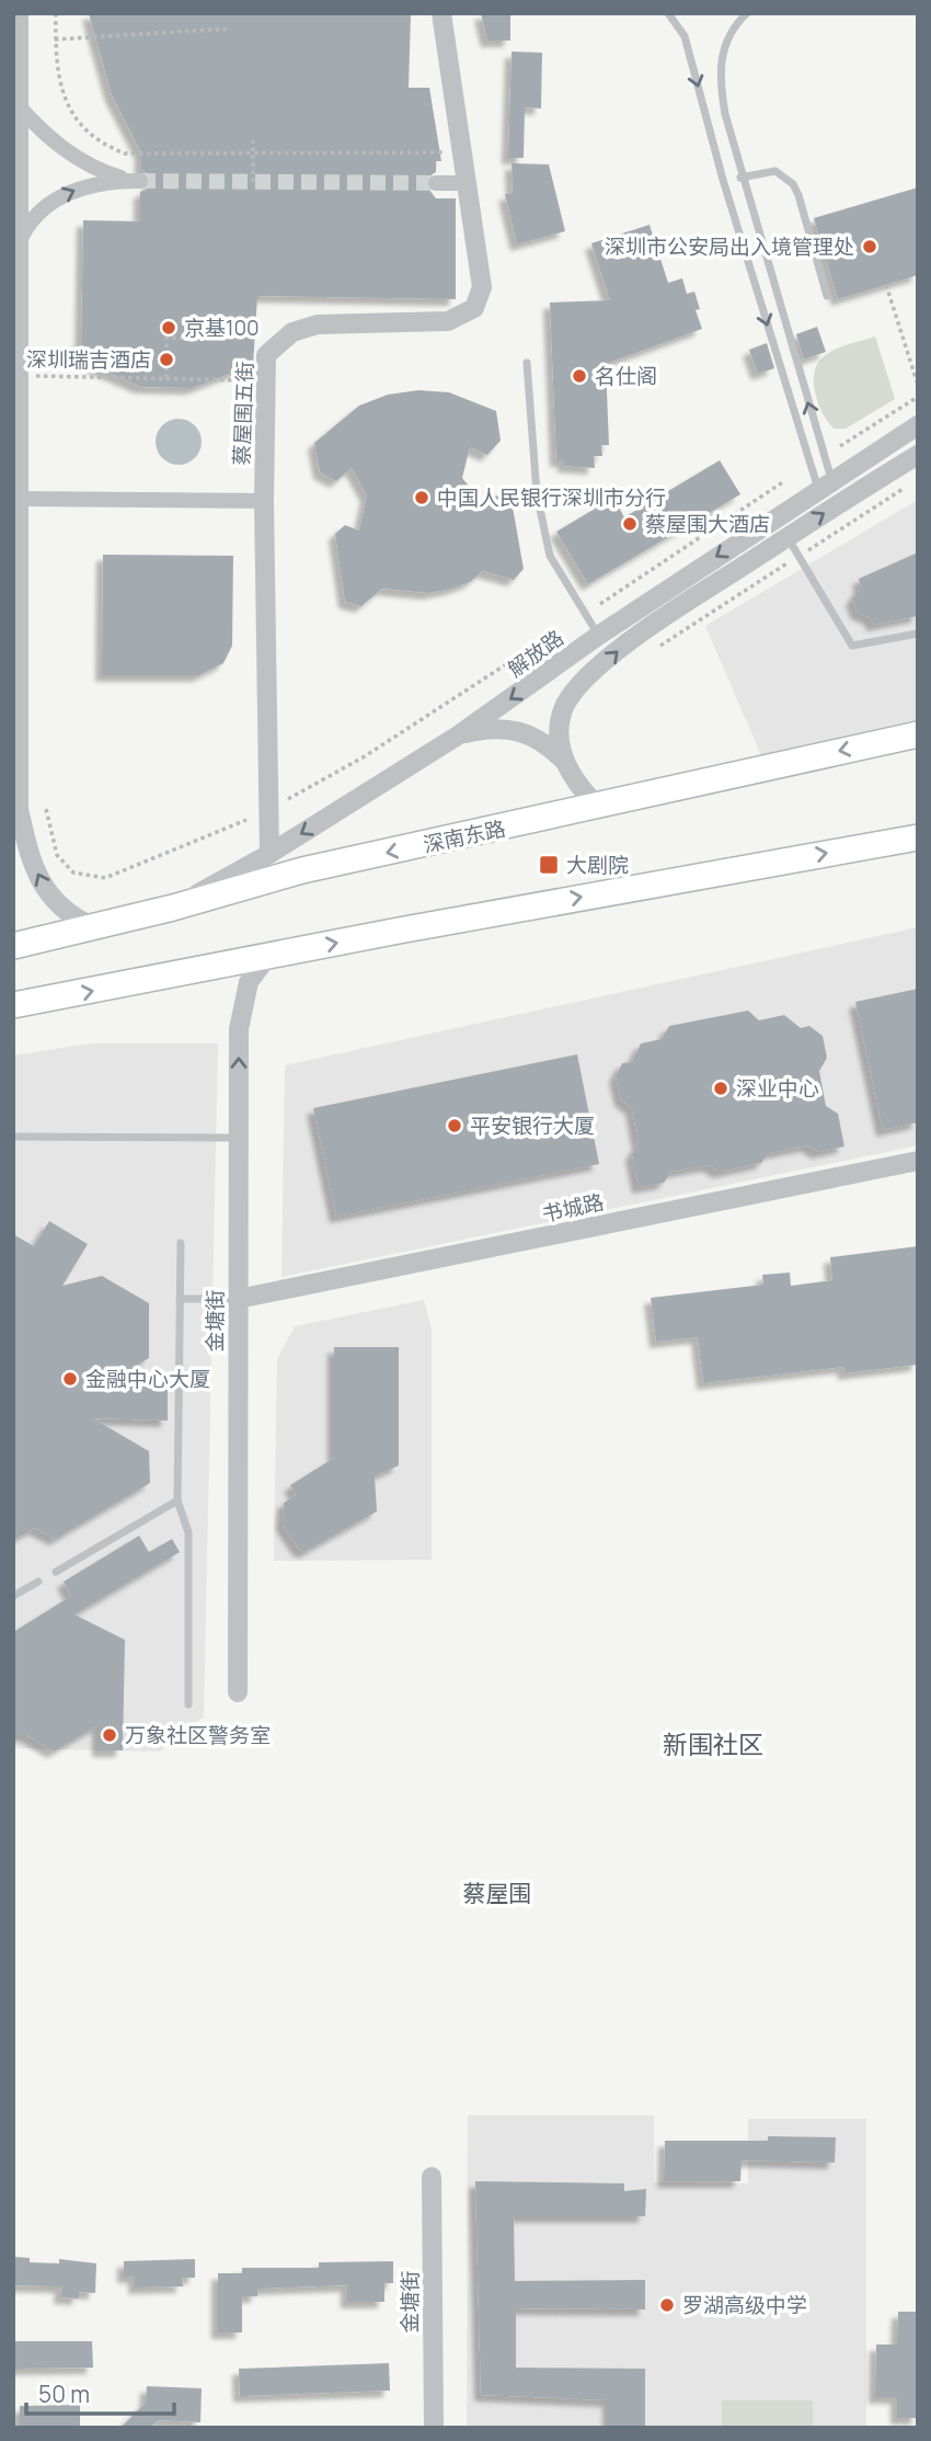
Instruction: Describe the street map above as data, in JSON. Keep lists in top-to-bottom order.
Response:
{
  "streets": {
    "main road": ["深南东路"],
    "street": [
      "蔡屋围五街",
      "解放路",
      "书城路",
      "金塘街"
    ]
  },
  "crossings": [
    ["蔡屋围五街", "解放路"],
    ["解放路", "深南东路"],
    ["书城路", "金塘街"]
  ],
  "districts": ["新围社区", "蔡屋围"],
  "places": {
    "other": [
      "深圳市公安局出入境管理处",
      "京基100",
      "深圳瑞吉酒店",
      "名仕阁",
      "中国人民银行深圳市分行",
      "蔡屋围大酒店",
      "深业中心",
      "平安银行大厦",
      "金融中心大厦",
      "万象社区警务室",
      "罗湖高级中学"
    ],
    "transit": ["大剧院"]
  },
  "scale_bar": "50 m"
}
